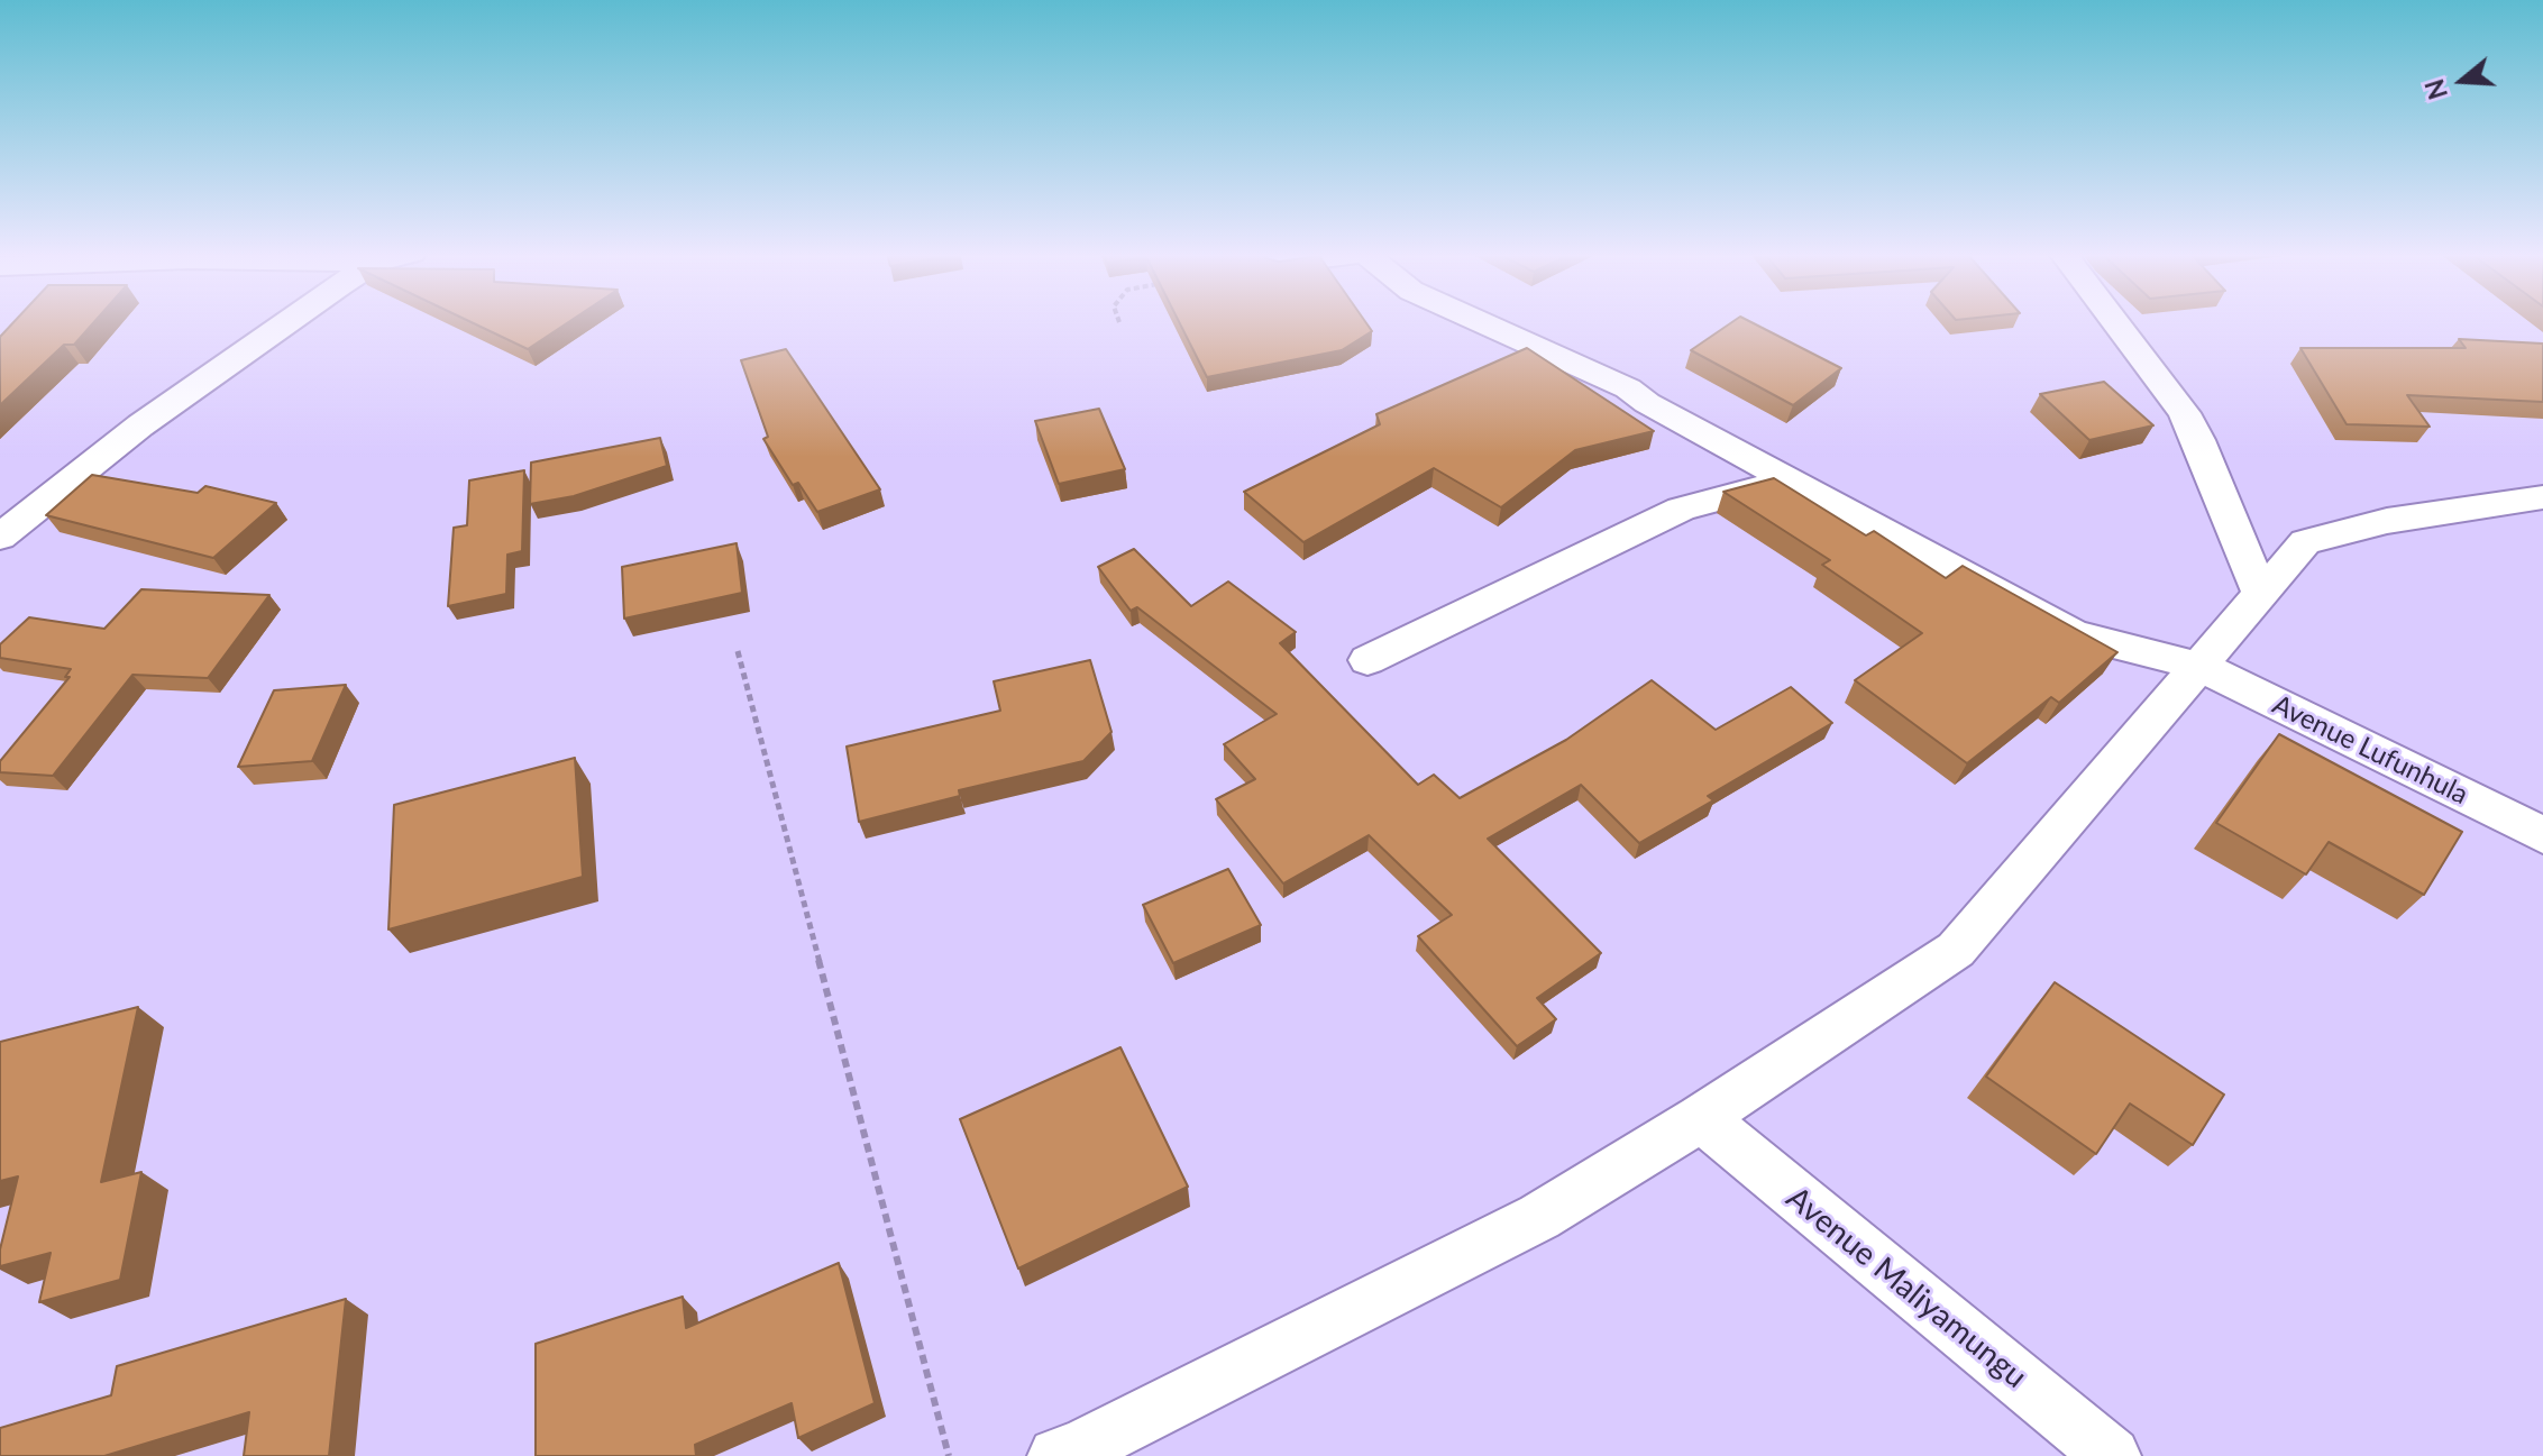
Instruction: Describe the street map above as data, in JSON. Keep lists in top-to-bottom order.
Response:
{
  "streets": {
    "street": ["Avenue Lufunhula", "Avenue Maliyamungu"]
  },
  "north": "left"
}
